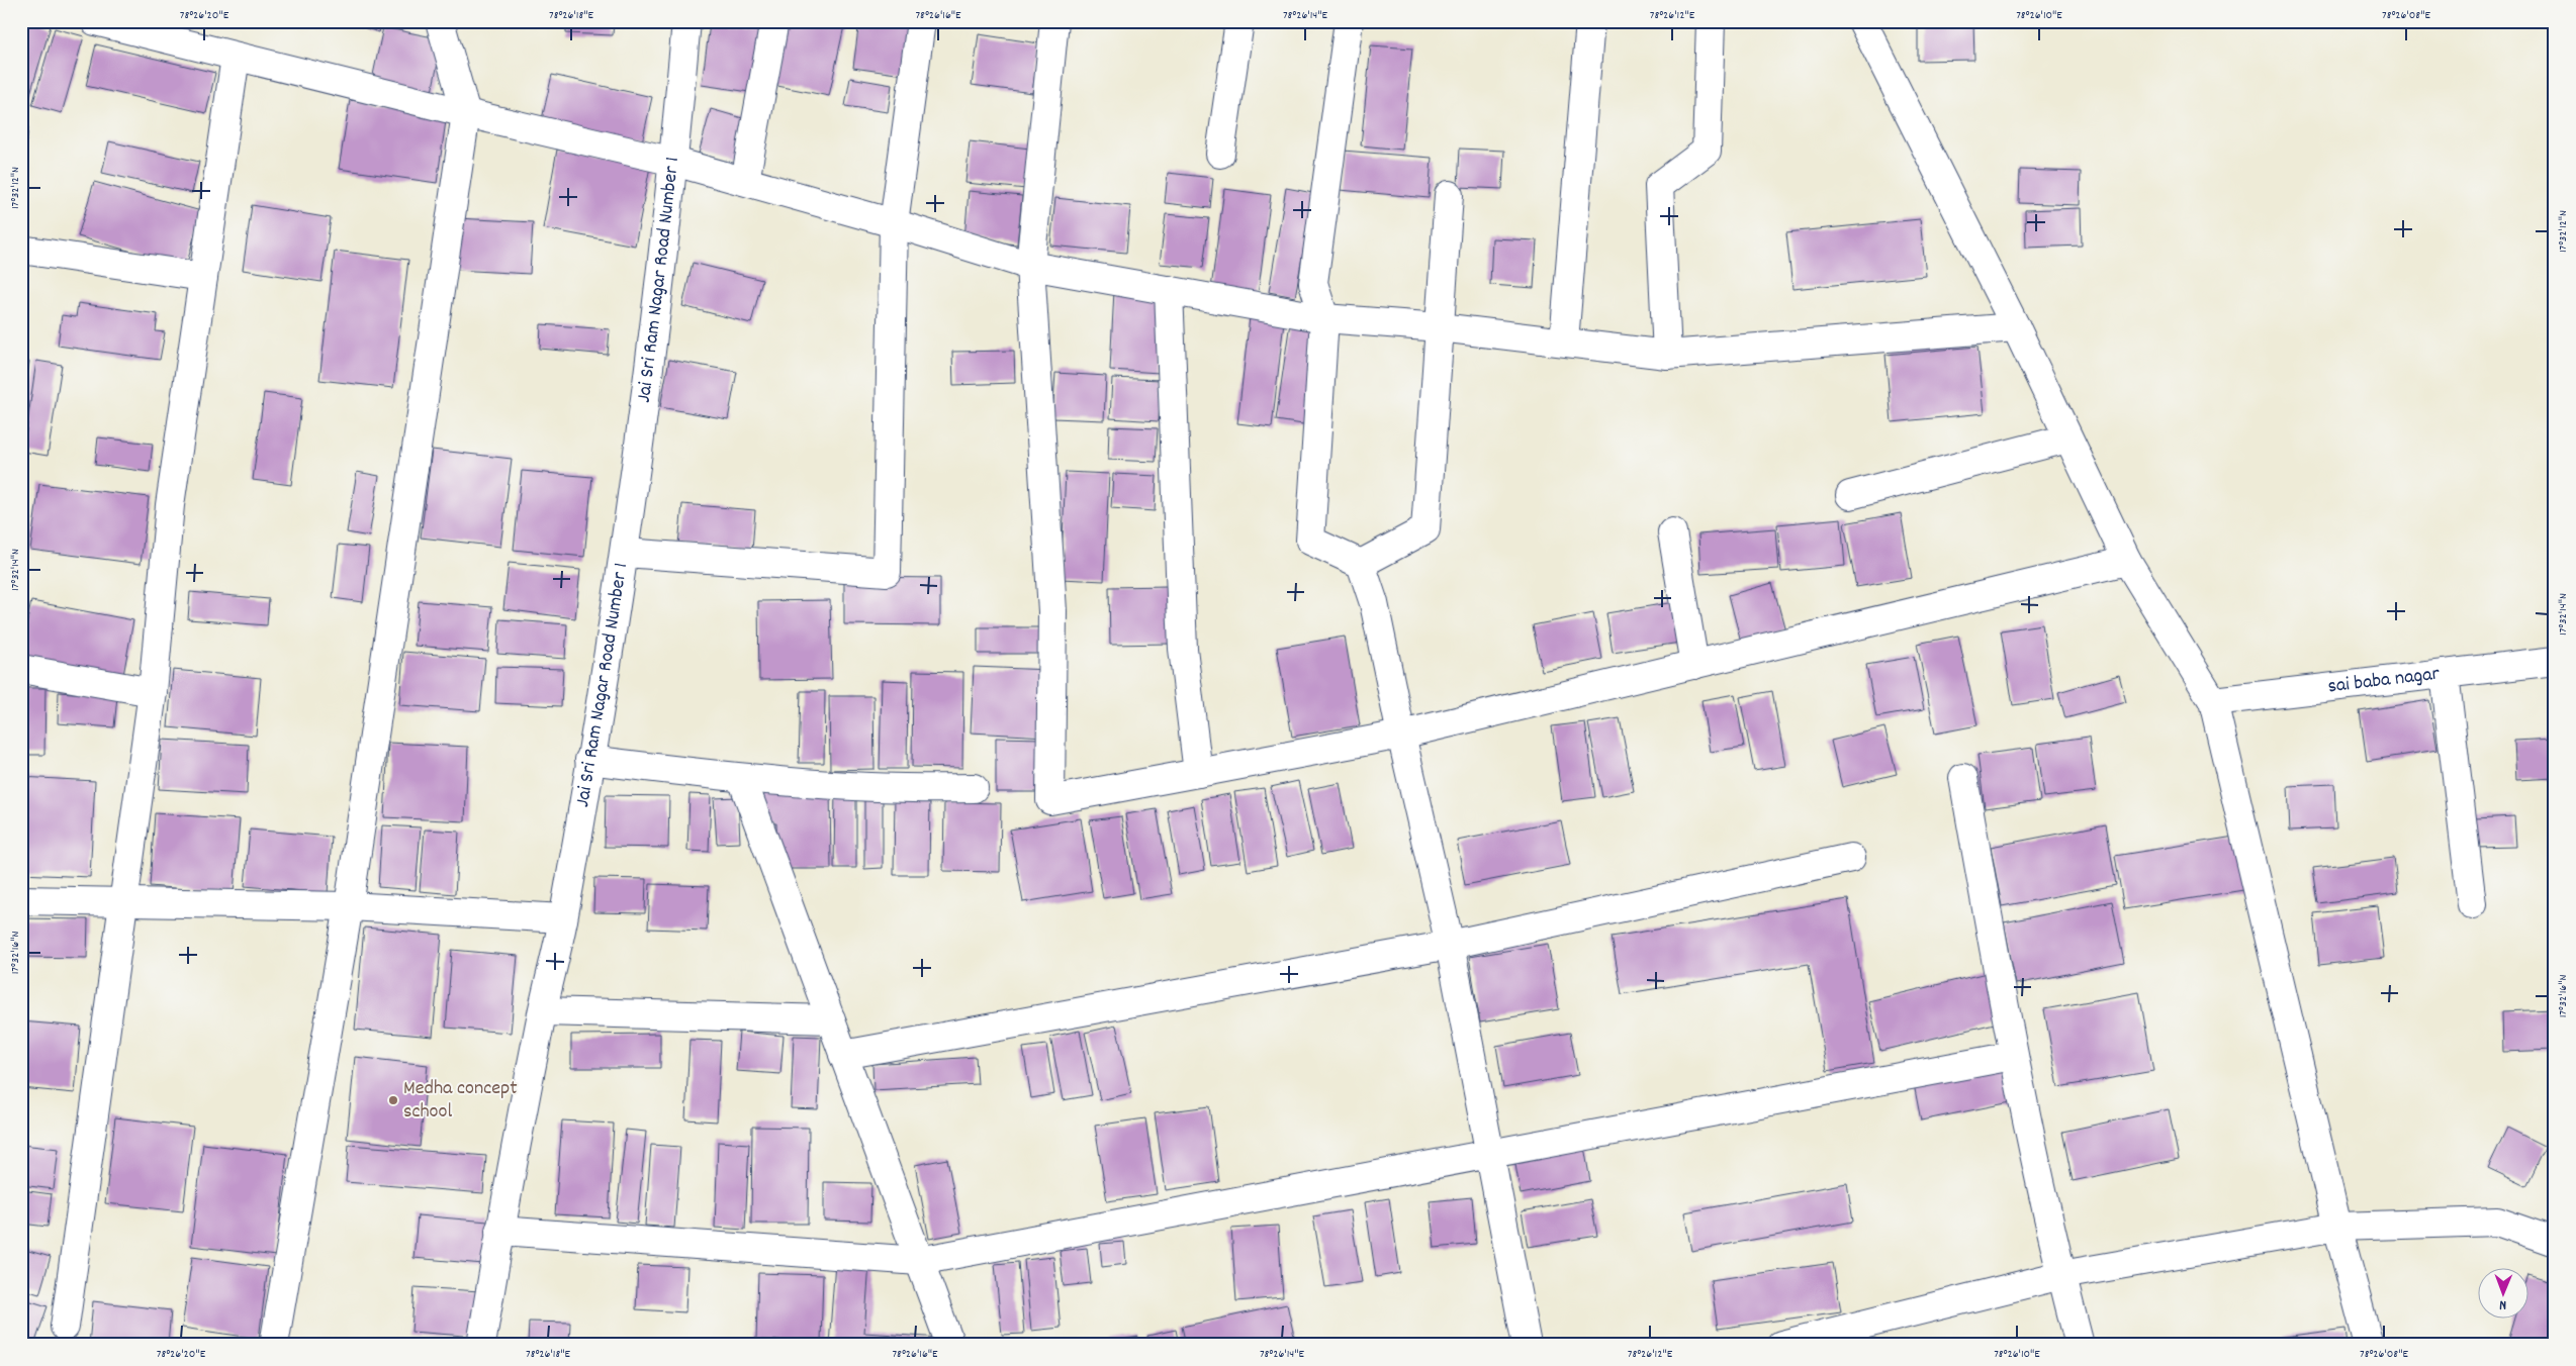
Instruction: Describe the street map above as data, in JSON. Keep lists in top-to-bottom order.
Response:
{
  "streets": {
    "street": ["Jai Sri Ram Nagar Road Number 1", "sai baba nagar"]
  },
  "places": ["Medha concept school"],
  "north": "bottom",
  "coordinates": [
    "78°26'20\"E",
    "78°26'18\"E",
    "78°26'16\"E",
    "78°26'14\"E",
    "78°26'12\"E",
    "78°26'10\"E",
    "78°26'08\"E",
    "17°32'12\"N",
    "17°32'14\"N",
    "17°32'16\"N"
  ]
}
